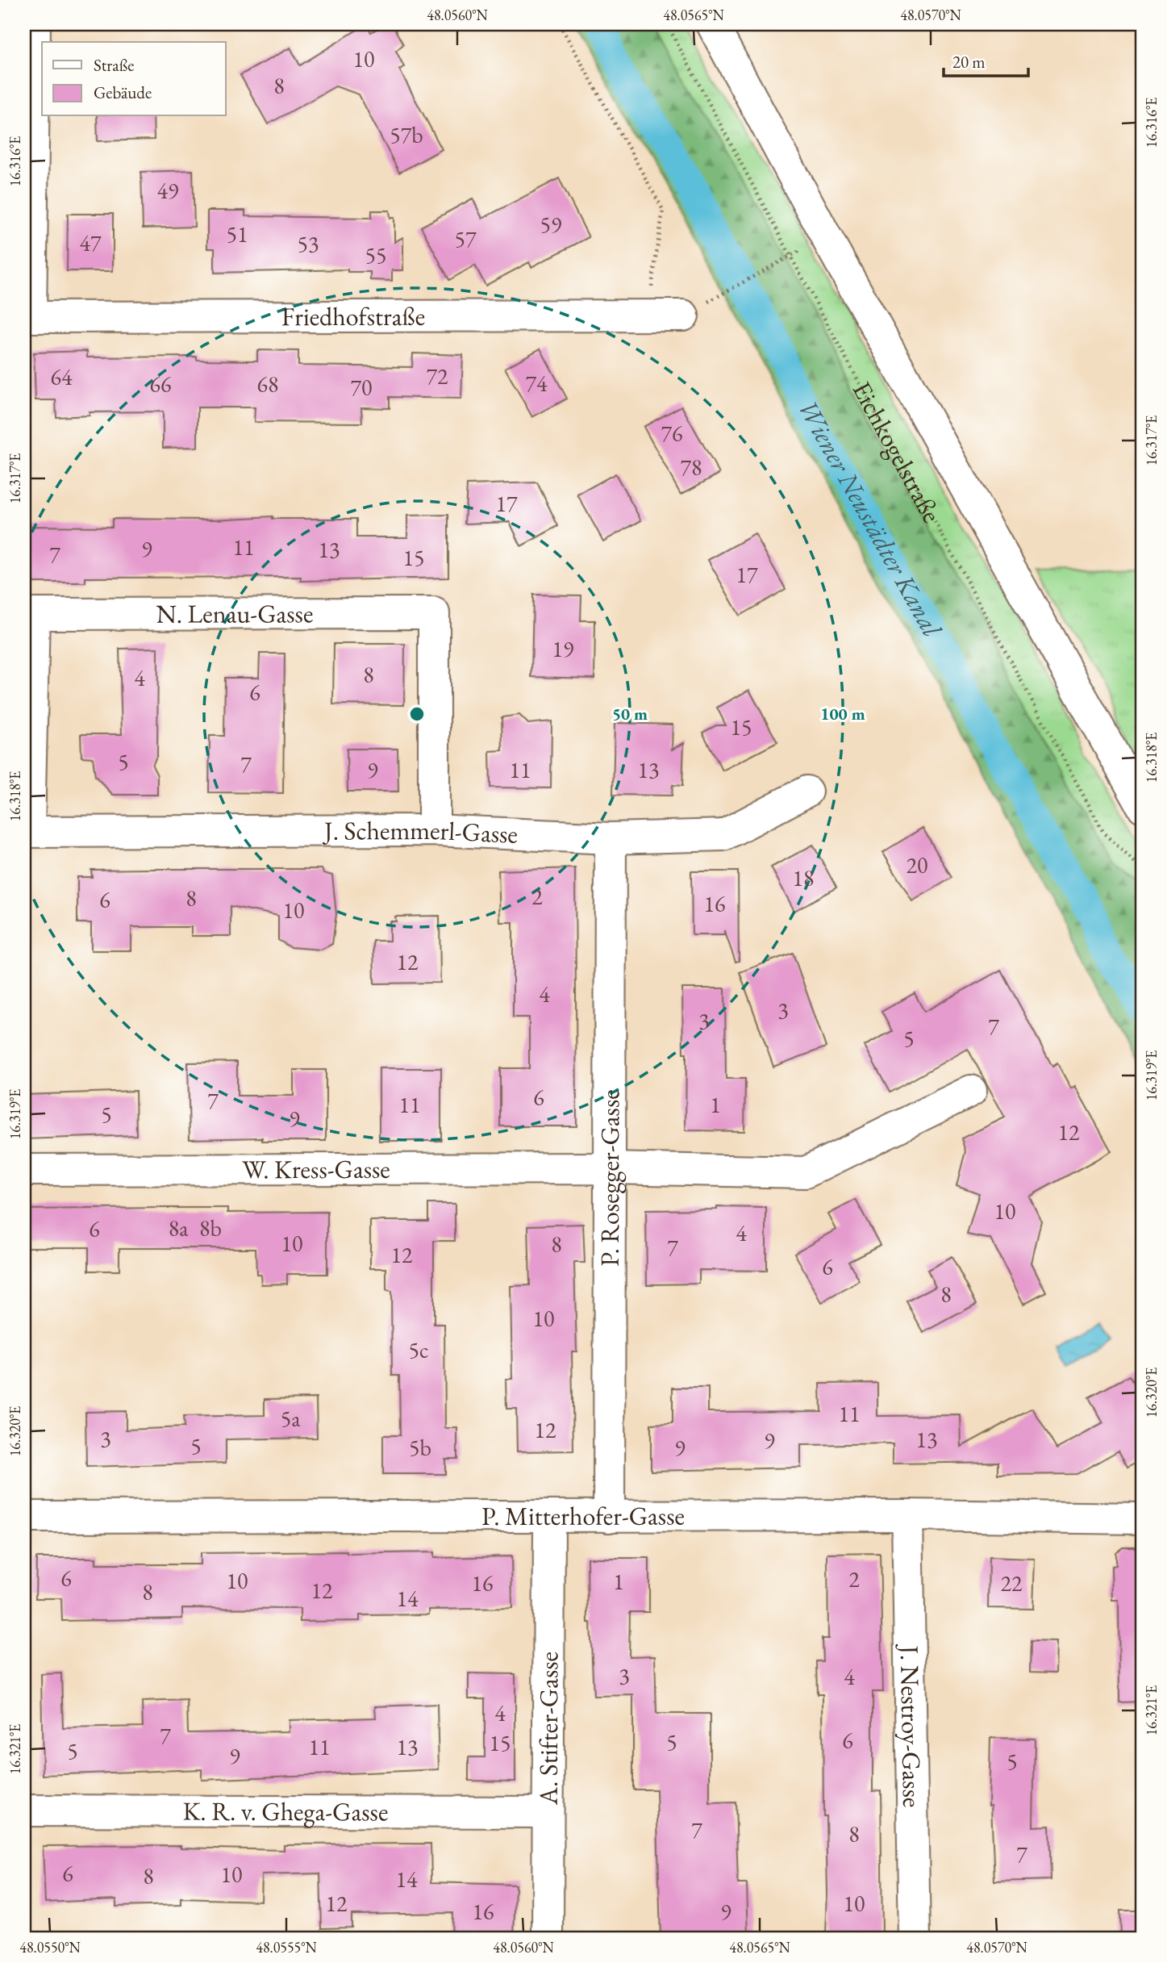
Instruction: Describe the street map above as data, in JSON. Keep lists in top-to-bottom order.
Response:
{
  "streets": {
    "street": [
      "Friedhofstraße",
      "Eichkogelstraße",
      "N. Lenau-Gasse",
      "J. Schemmerl-Gasse",
      "W. Kress-Gasse",
      "P. Rosegger-Gasse",
      "P. Mitterhofer-Gasse",
      "J. Nestroy-Gasse",
      "A. Stifter-Gasse",
      "K. R. v. Ghega-Gasse"
    ]
  },
  "crossings": [
    ["N. Lenau-Gasse", "J. Schemmerl-Gasse"],
    ["J. Schemmerl-Gasse", "P. Rosegger-Gasse"],
    ["W. Kress-Gasse", "P. Rosegger-Gasse"],
    ["P. Rosegger-Gasse", "P. Mitterhofer-Gasse"],
    ["P. Mitterhofer-Gasse", "J. Nestroy-Gasse"],
    ["P. Mitterhofer-Gasse", "A. Stifter-Gasse"],
    ["A. Stifter-Gasse", "K. R. v. Ghega-Gasse"]
  ],
  "water": ["Wiener Neustädter Kanal"],
  "house_numbers": [
    "10",
    "8",
    "57b",
    "49",
    "59",
    "51",
    "57",
    "47",
    "53",
    "55",
    "72",
    "64",
    "74",
    "66",
    "68",
    "70",
    "76",
    "78",
    "17",
    "11",
    "9",
    "13",
    "7",
    "15",
    "17",
    "19",
    "8",
    "4",
    "6",
    "15",
    "5",
    "7",
    "9",
    "11",
    "13",
    "20",
    "18",
    "2",
    "8",
    "6",
    "16",
    "10",
    "12",
    "4",
    "3",
    "3",
    "7",
    "5",
    "6",
    "7",
    "11",
    "1",
    "5",
    "9",
    "12",
    "10",
    "8a",
    "8b",
    "6",
    "4",
    "10",
    "8",
    "7",
    "12",
    "6",
    "8",
    "10",
    "5c",
    "11",
    "5a",
    "12",
    "3",
    "13",
    "9",
    "5",
    "5b",
    "9",
    "6",
    "2",
    "10",
    "1",
    "16",
    "22",
    "12",
    "8",
    "14",
    "3",
    "4",
    "4",
    "7",
    "6",
    "5",
    "15",
    "11",
    "13",
    "5",
    "9",
    "5",
    "7",
    "8",
    "7",
    "6",
    "10",
    "8",
    "14",
    "12",
    "10",
    "16",
    "9"
  ],
  "legend": ["Straße", "Gebäude"],
  "scale_bar": "20 m",
  "coordinates": [
    "48.0560°N",
    "48.0565°N",
    "48.0570°N",
    "16.316°E",
    "16.317°E",
    "16.318°E",
    "16.319°E",
    "16.320°E",
    "16.321°E",
    "48.0550°N",
    "48.0555°N"
  ],
  "rings": ["50 m", "100 m"]
}
